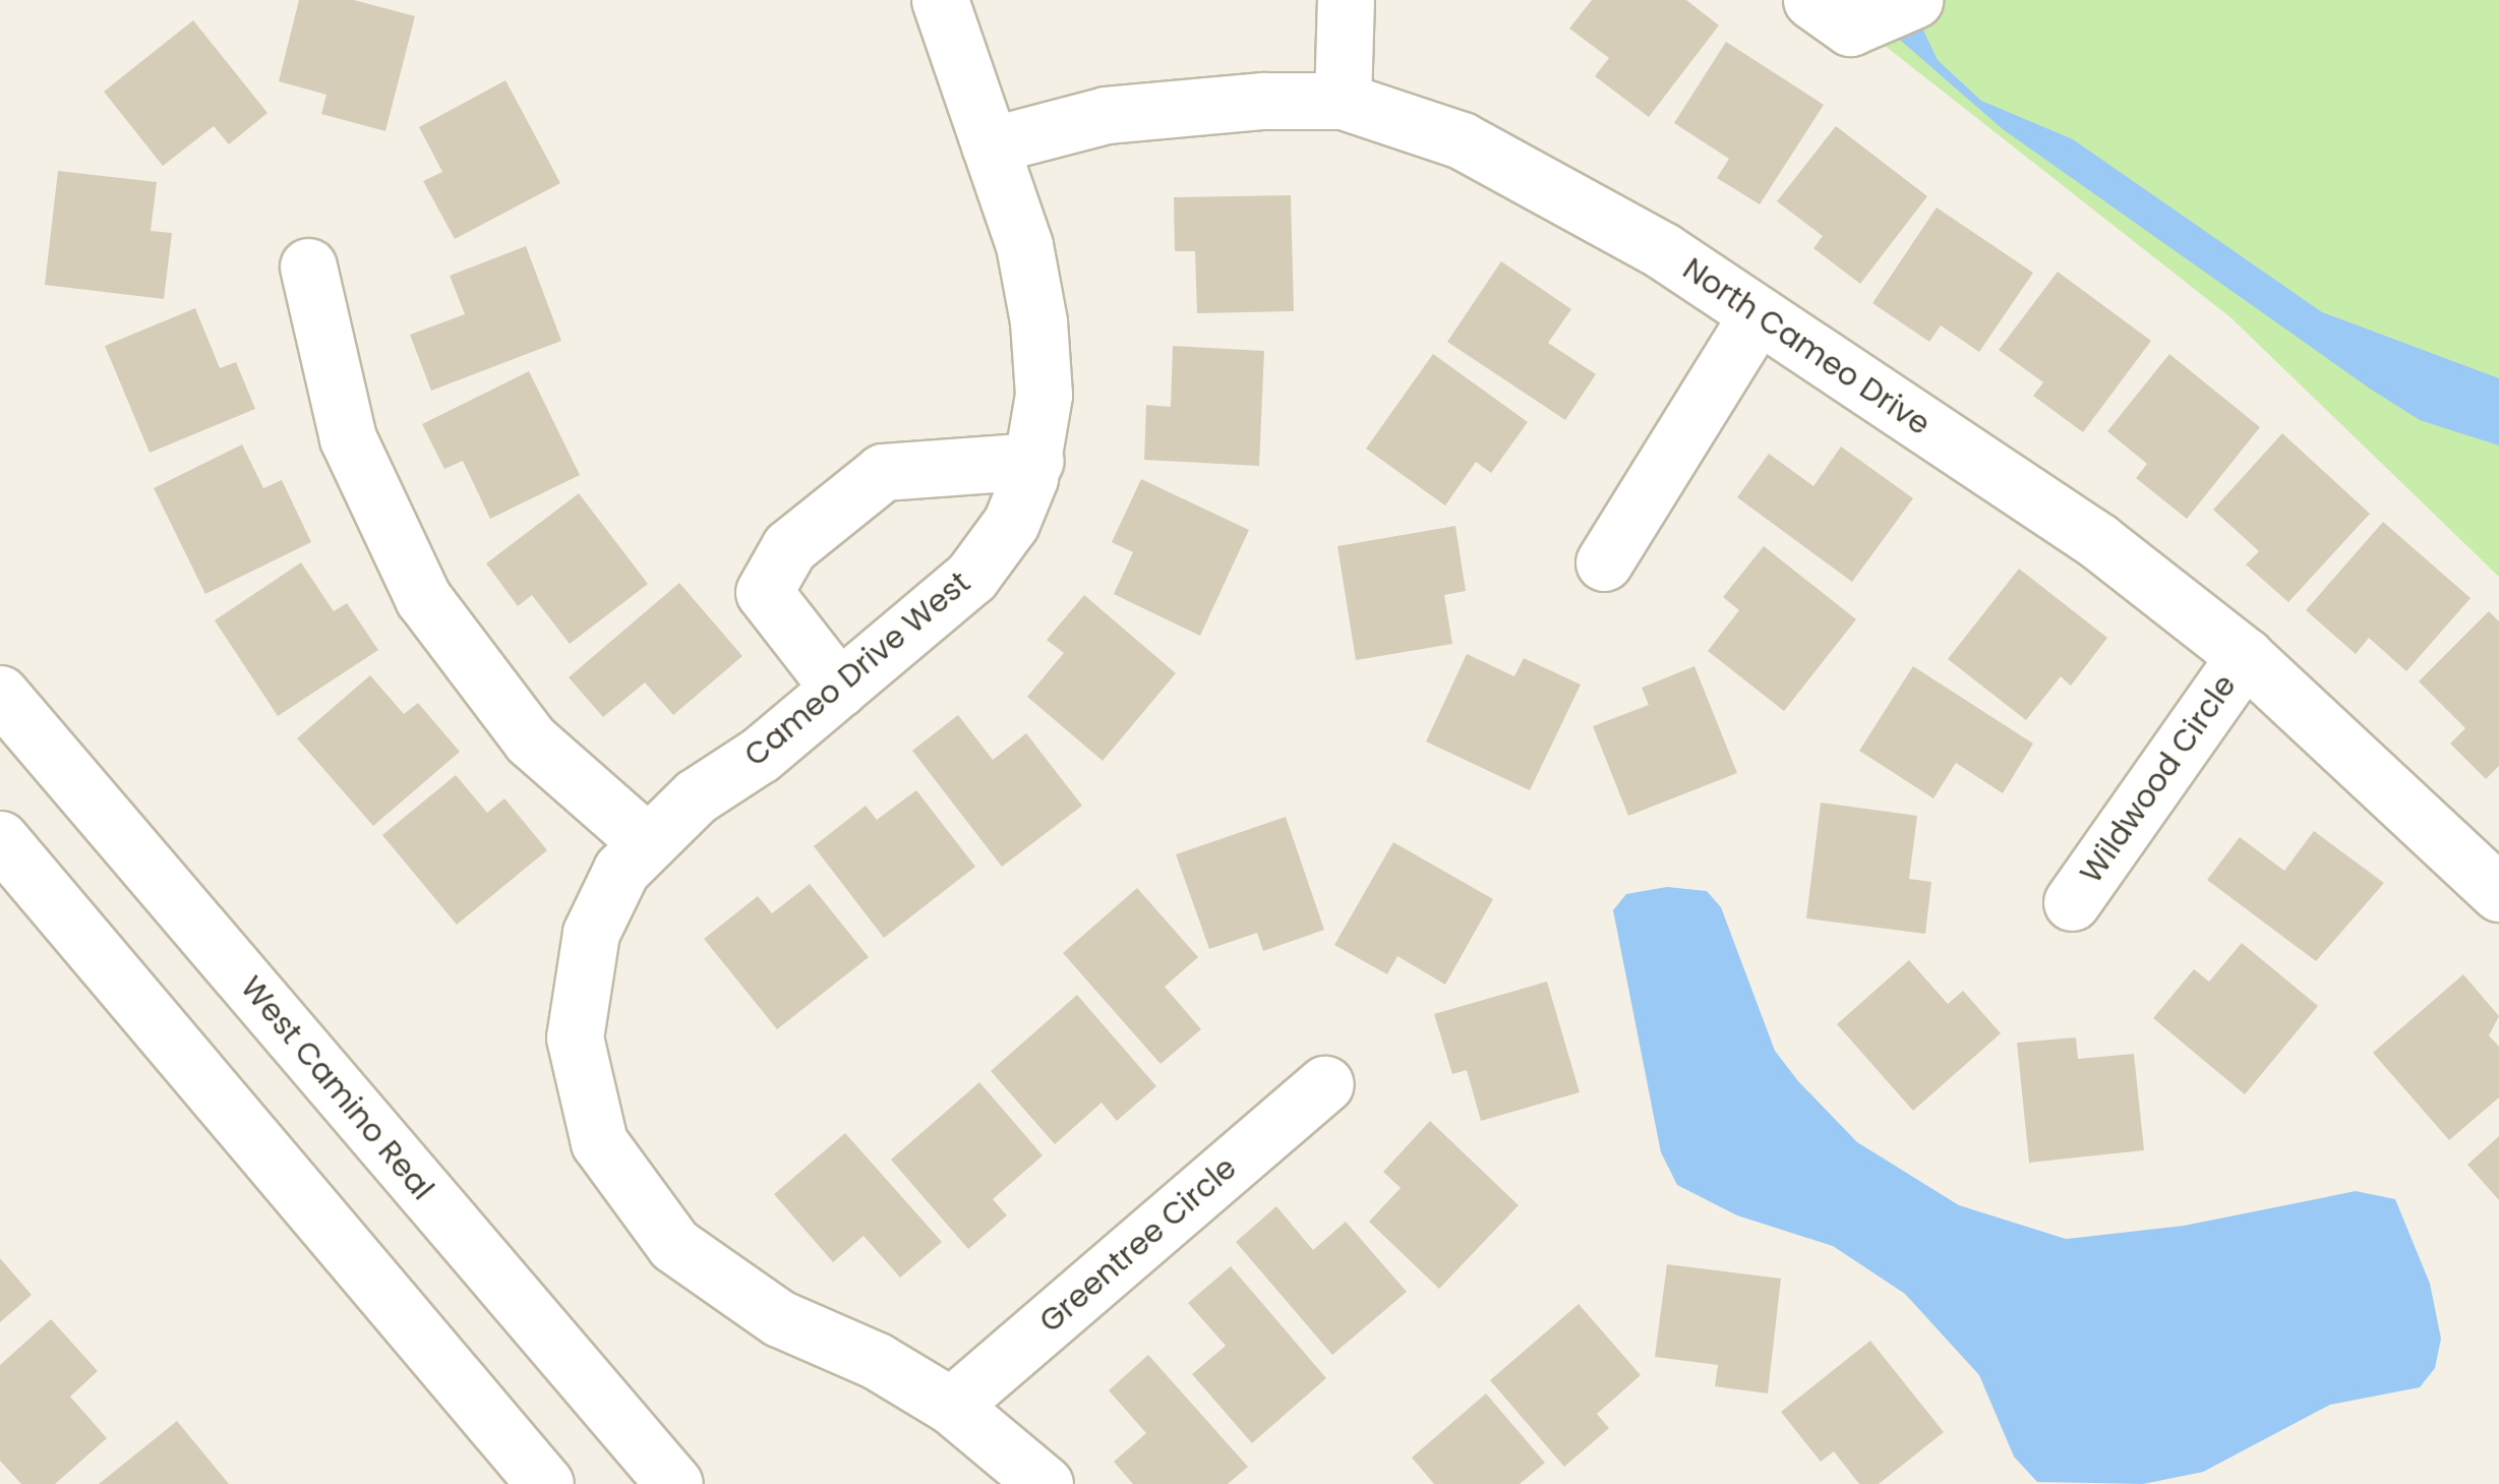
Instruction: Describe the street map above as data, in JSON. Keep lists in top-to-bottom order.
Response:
{
  "streets": {
    "street": [
      "North Cameo Drive",
      "Cameo Drive West",
      "Wildwood Circle",
      "West Camino Real",
      "Greentree Circle"
    ]
  },
  "crossings": [
    ["North Cameo Drive", "Cameo Drive West"],
    ["North Cameo Drive", "Wildwood Circle"],
    ["Cameo Drive West", "Greentree Circle"]
  ]
}
